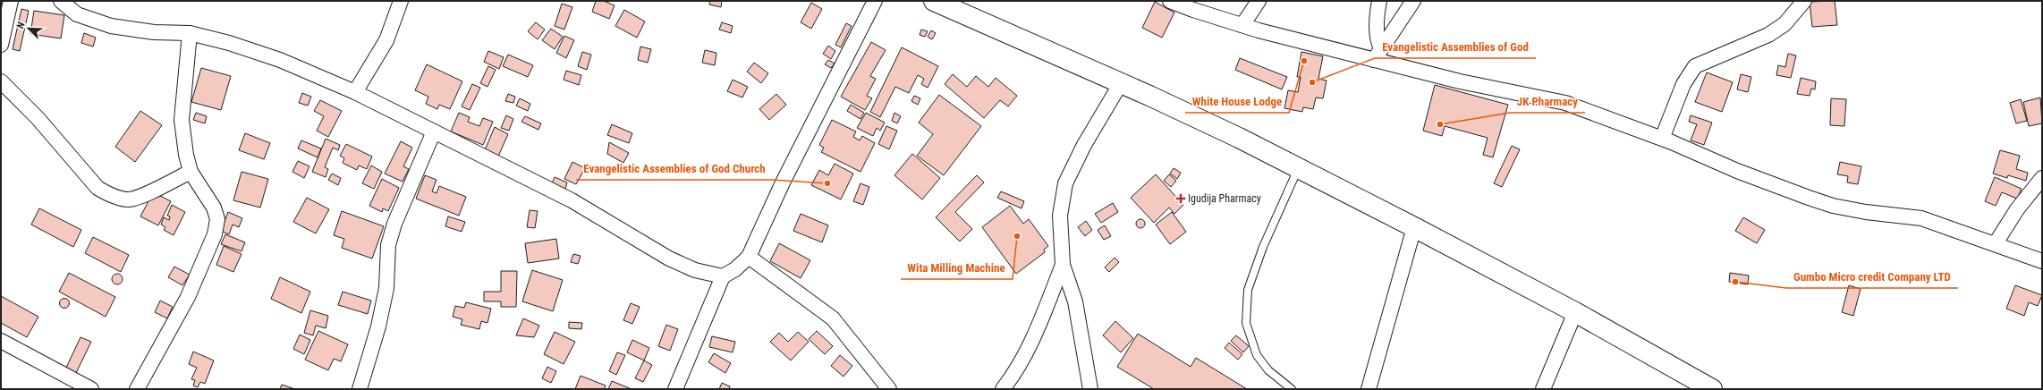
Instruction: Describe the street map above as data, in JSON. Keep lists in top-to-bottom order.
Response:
{
  "places": {
    "other": [
      "White House Lodge",
      "Evangelistic Assemblies of God",
      "JK Pharmacy",
      "Evangelistic Assemblies of God Church",
      "Wita Milling Machine",
      "Gumbo Micro credit Company LTD"
    ],
    "health": ["Igudija Pharmacy"]
  },
  "north": "top left"
}
